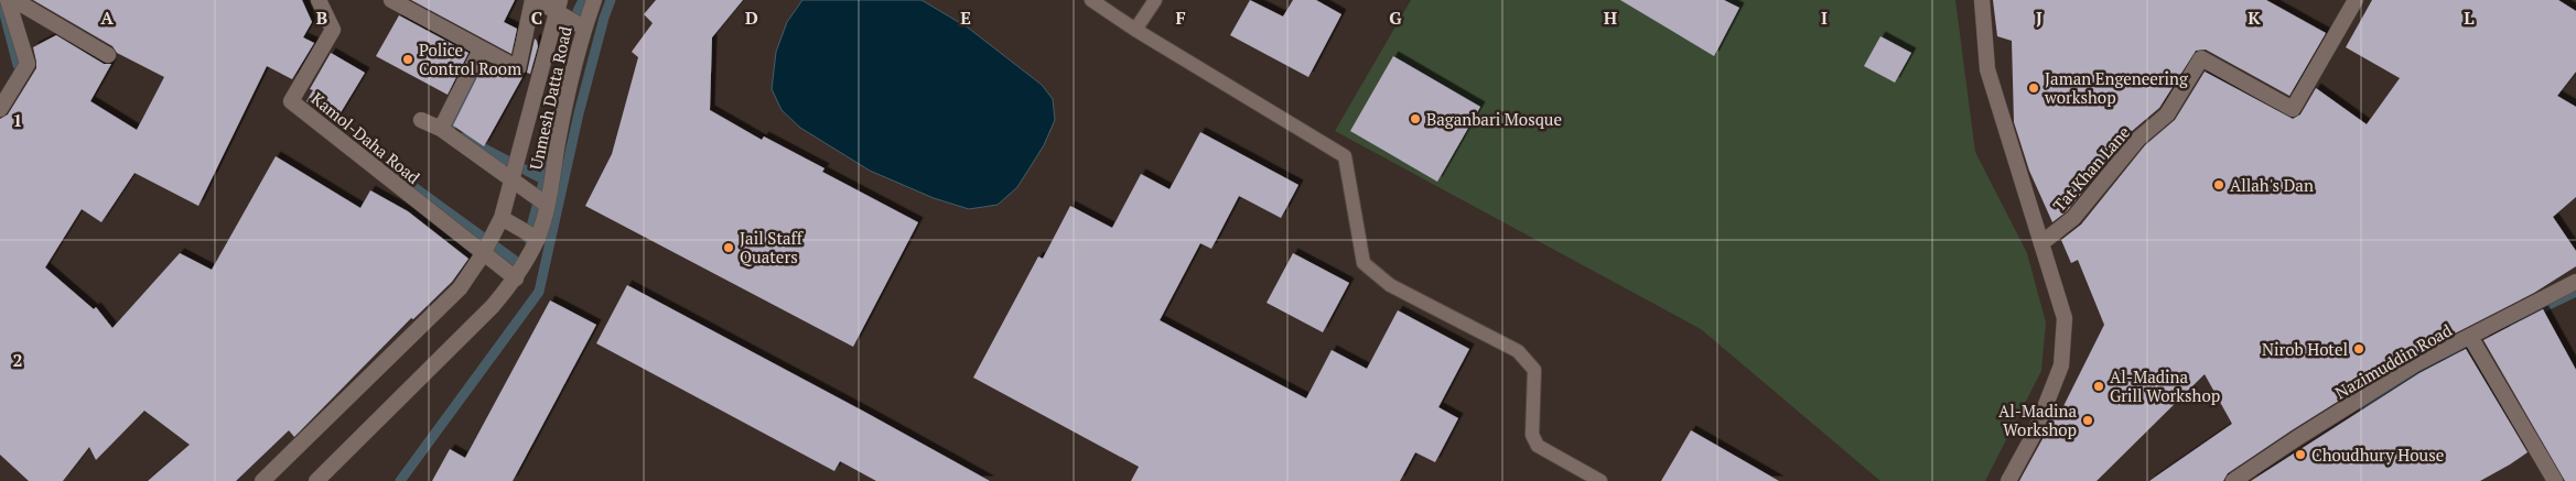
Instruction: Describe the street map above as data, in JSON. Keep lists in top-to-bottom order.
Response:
{
  "streets": {
    "street": [
      "Unmesh Datta Road",
      "Kamol-Daha Road",
      "Tat Khan Lane",
      "Nazimuddin Road"
    ]
  },
  "crossings": [
    ["Unmesh Datta Road", "Kamol-Daha Road"]
  ],
  "places": [
    "Police Control Room",
    "Jaman Engeneering workshop",
    "Baganbari Mosque",
    "Allah's Dan",
    "Jail Staff Quaters",
    "Nirob Hotel",
    "Al-Madina Grill Workshop",
    "Al-Madina Workshop",
    "Choudhury House"
  ],
  "grid": {
    "columns": [
      "A",
      "B",
      "C",
      "D",
      "E",
      "F",
      "G",
      "H",
      "I",
      "J",
      "K",
      "L"
    ],
    "rows": ["1", "2"]
  }
}
